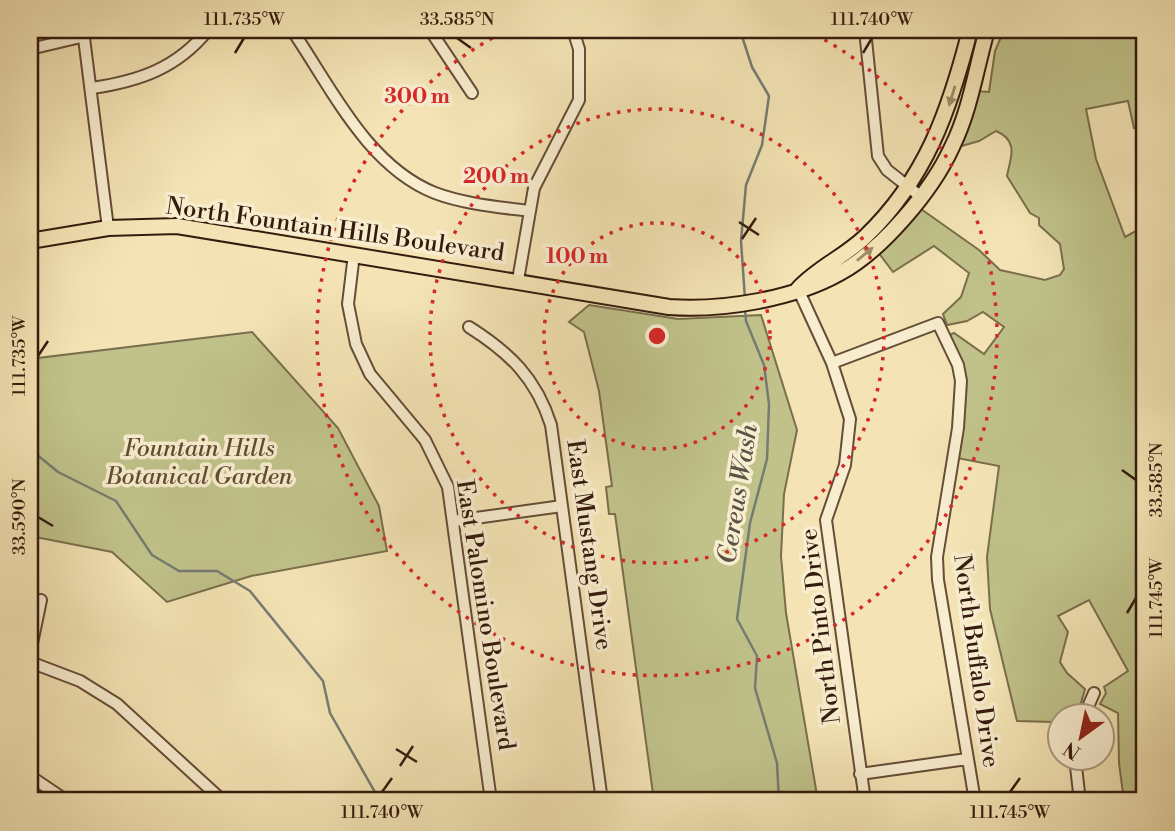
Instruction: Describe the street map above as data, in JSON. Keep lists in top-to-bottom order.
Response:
{
  "streets": {
    "main road": ["North Fountain Hills Boulevard"],
    "street": [
      "East Mustang Drive",
      "East Palomino Boulevard",
      "North Pinto Drive",
      "North Buffalo Drive"
    ]
  },
  "crossings": [
    ["North Fountain Hills Boulevard", "East Palomino Boulevard"],
    ["North Fountain Hills Boulevard", "North Pinto Drive"],
    ["North Pinto Drive", "North Buffalo Drive"]
  ],
  "water": ["Cereus Wash"],
  "parks": ["Fountain Hills Botanical Garden"],
  "north": "bottom left",
  "coordinates": [
    "111.735°W",
    "33.585°N",
    "111.740°W",
    "33.590°N",
    "111.745°W"
  ],
  "rings": ["300 m", "200 m", "100 m"]
}
